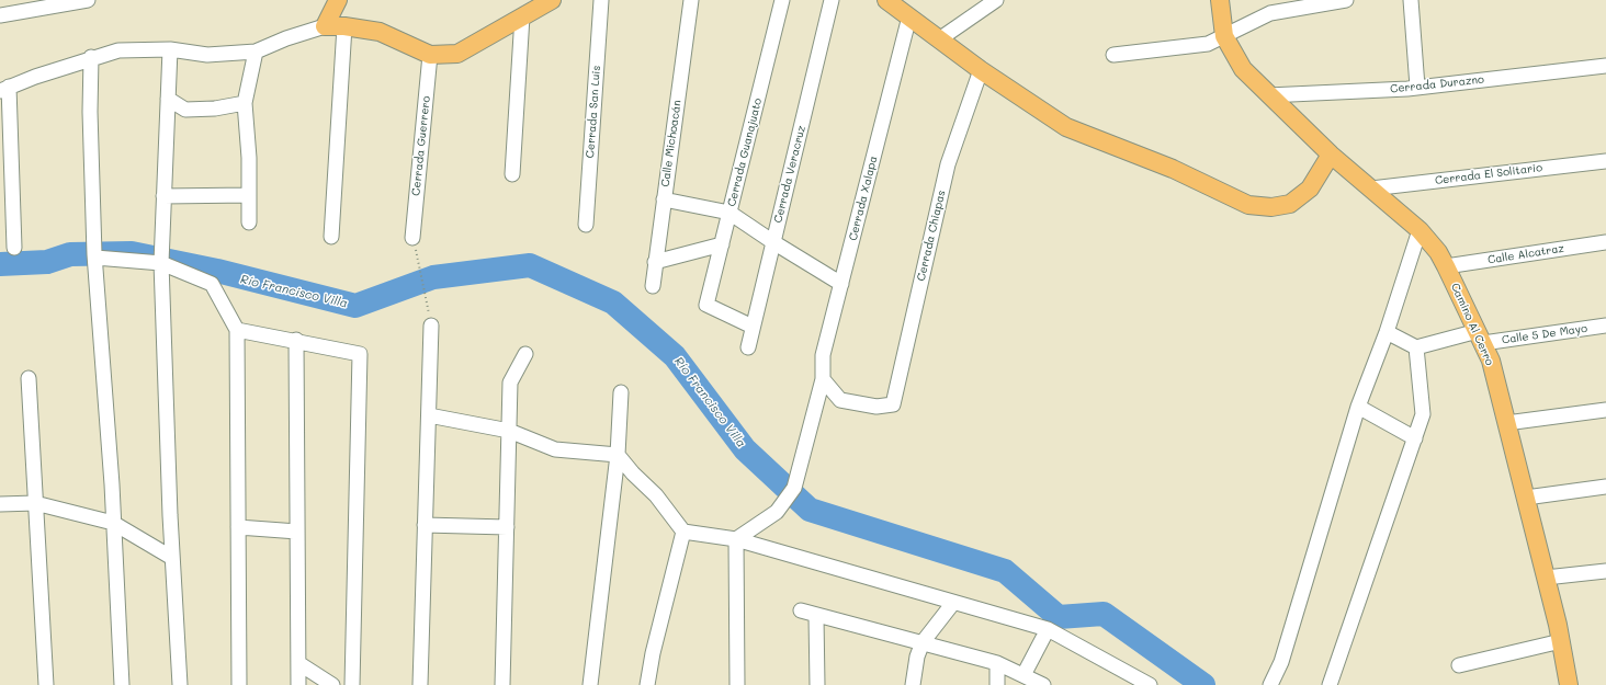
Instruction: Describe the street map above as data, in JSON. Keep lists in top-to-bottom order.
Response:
{
  "streets": {
    "main road": ["Camino Al Cerro"],
    "street": [
      "Cerrada Durazno",
      "Cerrada San Luis",
      "Calle Michoacán",
      "Cerrada Guerrero",
      "Cerrada Guanajuato",
      "Cerrada Veracruz",
      "Cerrada El Solitario",
      "Cerrada Xalapa",
      "Cerrada Chiapas",
      "Calle Alcatraz",
      "Calle 5 De Mayo"
    ]
  },
  "crossings": [
    ["Cerrada Durazno", "Camino Al Cerro"],
    ["Cerrada Guanajuato", "Cerrada Veracruz"],
    ["Cerrada El Solitario", "Camino Al Cerro"],
    ["Cerrada Xalapa", "Cerrada Chiapas"],
    ["Calle Alcatraz", "Camino Al Cerro"],
    ["Camino Al Cerro", "Calle 5 De Mayo"]
  ],
  "water": ["Río Francisco Villa"]
}
